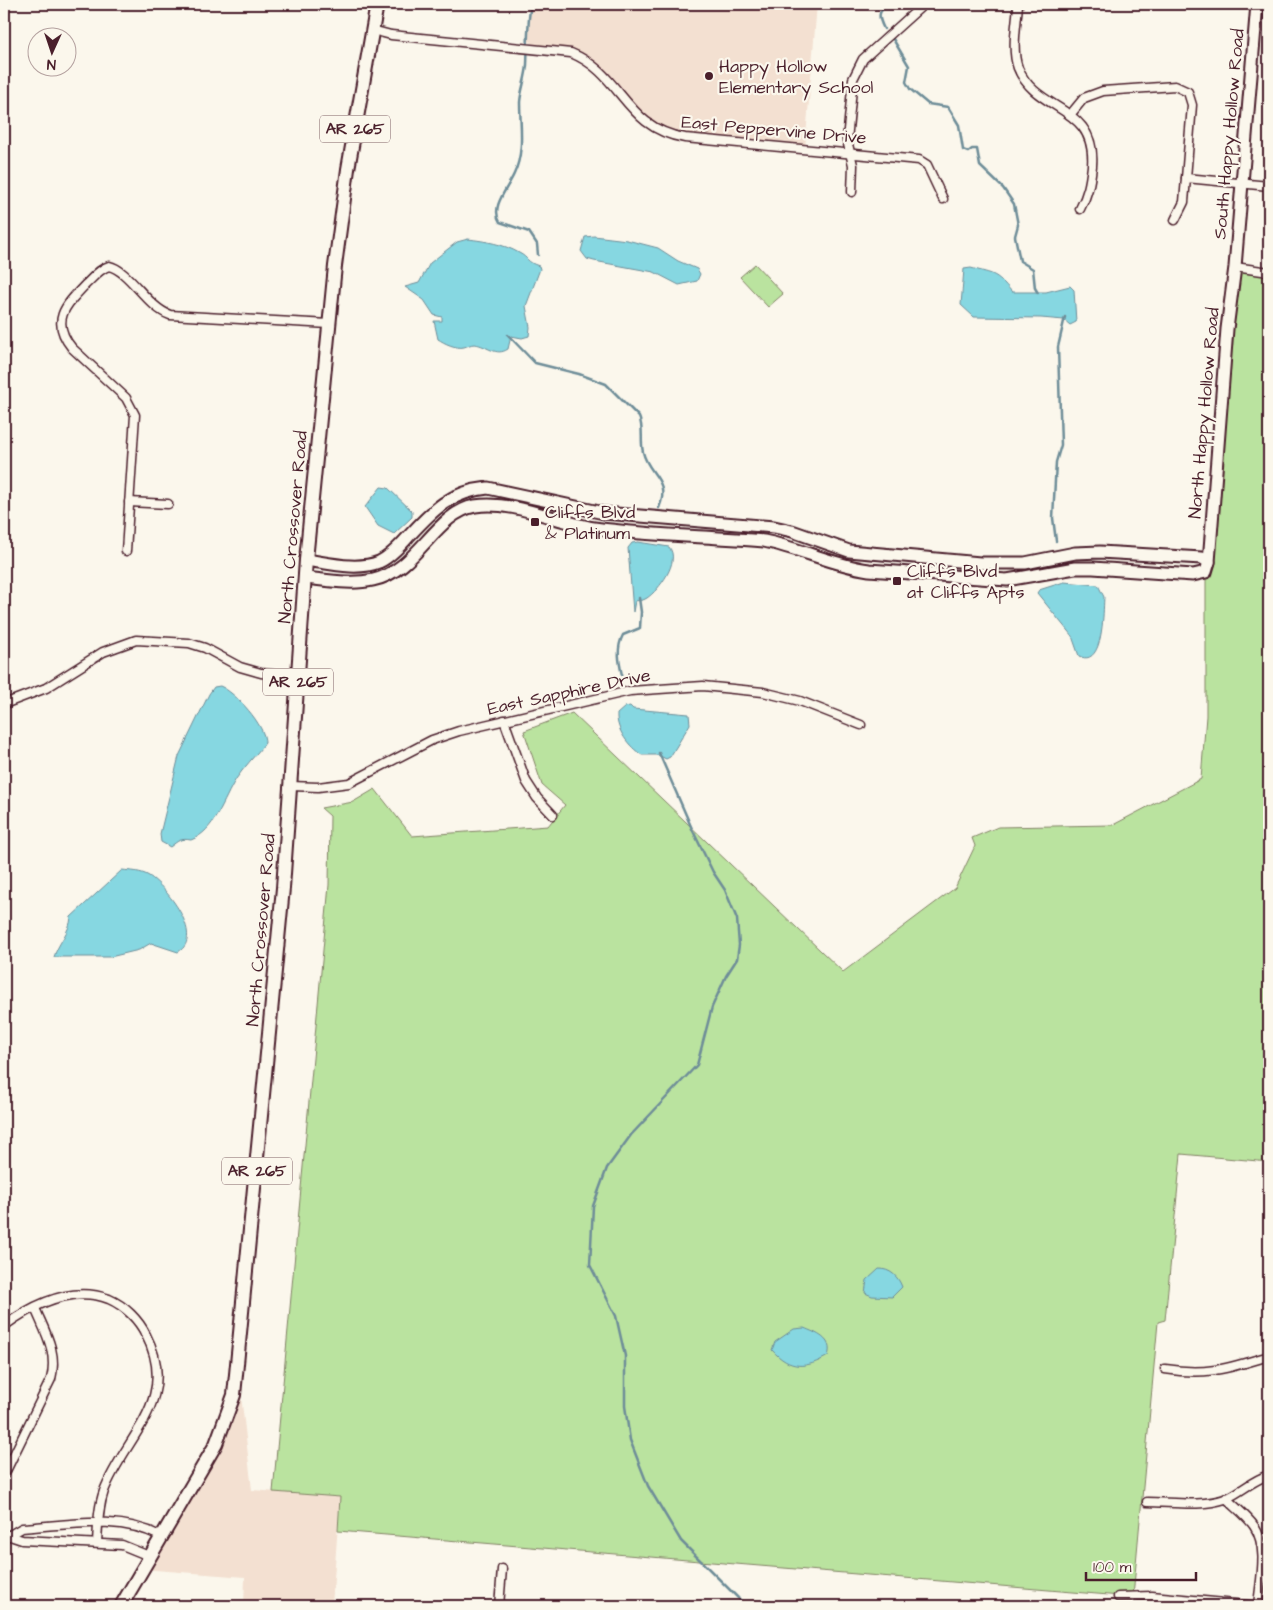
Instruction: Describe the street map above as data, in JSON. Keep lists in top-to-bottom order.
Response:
{
  "streets": {
    "main road": ["AR 265", "North Crossover Road"],
    "street": [
      "East Peppervine Drive",
      "South Happy Hollow Road",
      "North Happy Hollow Road",
      "East Sapphire Drive"
    ]
  },
  "crossings": [
    ["AR 265", "East Peppervine Drive"],
    ["AR 265", "North Crossover Road"],
    ["East Peppervine Drive", "North Crossover Road"],
    ["South Happy Hollow Road", "North Happy Hollow Road"],
    ["North Crossover Road", "East Sapphire Drive"]
  ],
  "places": {
    "other": ["Happy Hollow Elementary School"],
    "transit": ["Cliffs Blvd & Platinum", "Cliffs Blvd at Cliffs Apts"]
  },
  "scale_bar": "100 m",
  "north": "bottom"
}
